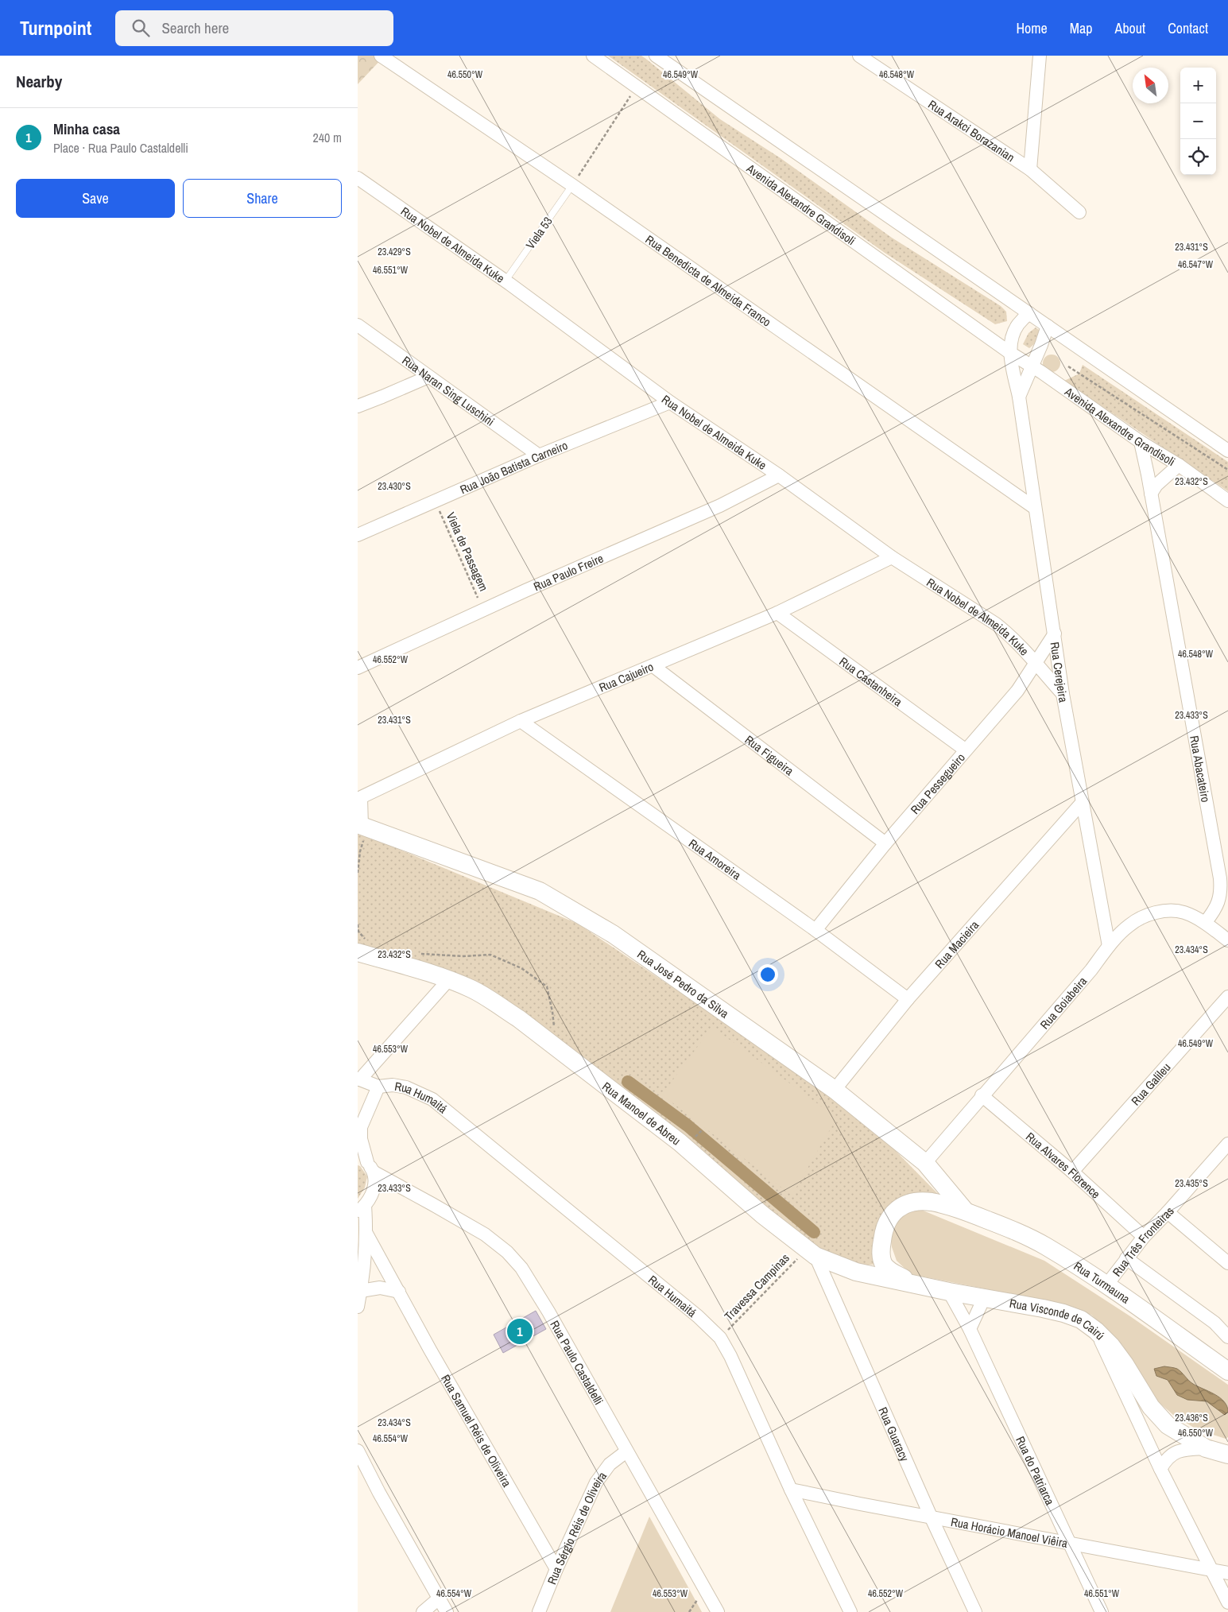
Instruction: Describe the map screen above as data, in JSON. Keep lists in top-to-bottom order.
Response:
{
  "streets": {
    "main road": [
      "Rua José Pedro da Silva",
      "Rua Manoel de Abreu",
      "Rua Turmauna",
      "Rua Visconde de Cairú"
    ],
    "street": [
      "Rua Arakci Borazanian",
      "Avenida Alexandre Grandisoli",
      "Rua Nobel de Almeida Kuke",
      "Rua Benedicta de Almeida Franco",
      "Rua Naran Sing Luschini",
      "Rua João Batista Carneiro",
      "Rua Paulo Freire",
      "Rua Cerejeira",
      "Rua Cajueiro",
      "Rua Castanheira",
      "Rua Figueira",
      "Rua Abacateiro",
      "Rua Pessegueiro",
      "Rua Amoreira",
      "Rua Macieira",
      "Rua Goiabeira",
      "Rua Galileu",
      "Rua Humaitá",
      "Rua Alvares Florence",
      "Rua Três Fronteiras",
      "Rua Paulo Castaldelli",
      "Rua Samuel Réis de Oliveira",
      "Rua Guaracy",
      "Rua do Patriarca",
      "Rua Sérgio Réis de Oliveira",
      "Rua Horácio Manoel Viêira"
    ],
    "lane": ["Viela 53"],
    "path": ["Viela de Passagem", "Travessa Campinas"]
  },
  "crossings": [
    ["Avenida Alexandre Grandisoli", "Rua Cerejeira"],
    ["Avenida Alexandre Grandisoli", "Rua Abacateiro"],
    ["Viela 53", "Rua Nobel de Almeida Kuke"],
    ["Viela 53", "Rua Benedicta de Almeida Franco"],
    ["Rua Nobel de Almeida Kuke", "Rua João Batista Carneiro"],
    ["Rua Nobel de Almeida Kuke", "Rua Paulo Freire"],
    ["Rua Nobel de Almeida Kuke", "Rua Cerejeira"],
    ["Rua Nobel de Almeida Kuke", "Rua Cajueiro"],
    ["Rua Nobel de Almeida Kuke", "Rua Pessegueiro"],
    ["Rua Benedicta de Almeida Franco", "Rua Cerejeira"],
    ["Rua Naran Sing Luschini", "Rua João Batista Carneiro"],
    ["Rua João Batista Carneiro", "Viela de Passagem"],
    ["Viela de Passagem", "Rua Paulo Freire"],
    ["Rua Cerejeira", "Rua Pessegueiro"],
    ["Rua Cerejeira", "Rua Macieira"],
    ["Rua Cerejeira", "Rua Goiabeira"],
    ["Rua Cajueiro", "Rua Castanheira"],
    ["Rua Cajueiro", "Rua Figueira"],
    ["Rua Cajueiro", "Rua Amoreira"],
    ["Rua Cajueiro", "Rua José Pedro da Silva"],
    ["Rua Castanheira", "Rua Pessegueiro"],
    ["Rua Figueira", "Rua Pessegueiro"],
    ["Rua Abacateiro", "Rua Goiabeira"],
    ["Rua Pessegueiro", "Rua Amoreira"],
    ["Rua Amoreira", "Rua Macieira"],
    ["Rua Macieira", "Rua José Pedro da Silva"],
    ["Rua José Pedro da Silva", "Rua Goiabeira"],
    ["Rua José Pedro da Silva", "Rua Turmauna"],
    ["Rua Goiabeira", "Rua Alvares Florence"],
    ["Rua Galileu", "Rua Alvares Florence"],
    ["Rua Humaitá", "Travessa Campinas"],
    ["Rua Humaitá", "Rua Horácio Manoel Viêira"],
    ["Rua Manoel de Abreu", "Rua Turmauna"],
    ["Rua Manoel de Abreu", "Travessa Campinas"],
    ["Rua Manoel de Abreu", "Rua Visconde de Cairú"],
    ["Rua Manoel de Abreu", "Rua Guaracy"],
    ["Rua Alvares Florence", "Rua Três Fronteiras"],
    ["Rua Três Fronteiras", "Rua Turmauna"],
    ["Rua Turmauna", "Rua Visconde de Cairú"],
    ["Travessa Campinas", "Rua Guaracy"],
    ["Rua Visconde de Cairú", "Rua do Patriarca"],
    ["Rua Visconde de Cairú", "Rua Horácio Manoel Viêira"],
    ["Rua Paulo Castaldelli", "Rua Sérgio Réis de Oliveira"],
    ["Rua Samuel Réis de Oliveira", "Rua Sérgio Réis de Oliveira"],
    ["Rua Guaracy", "Rua Horácio Manoel Viêira"],
    ["Rua do Patriarca", "Rua Horácio Manoel Viêira"]
  ],
  "north": "top left",
  "page": {
    "header": "Turnpoint",
    "search": "Search here",
    "nav": [
      "Home",
      "Map",
      "About",
      "Contact"
    ],
    "heading": "Nearby",
    "map_buttons": ["+", "−"],
    "list": [
      {
        "mark": "1",
        "name": "Minha casa",
        "note": "Place · Rua Paulo Castaldelli",
        "value": "240 m"
      }
    ],
    "buttons": ["Save", "Share"],
    "pins": "1"
  },
  "coordinates": [
    "46.550°W",
    "46.549°W",
    "46.548°W",
    "23.431°S",
    "23.429°S",
    "46.547°W",
    "46.551°W",
    "23.432°S",
    "23.430°S",
    "46.552°W",
    "23.433°S",
    "23.434°S",
    "46.553°W",
    "23.435°S",
    "23.436°S",
    "46.554°W"
  ]
}
